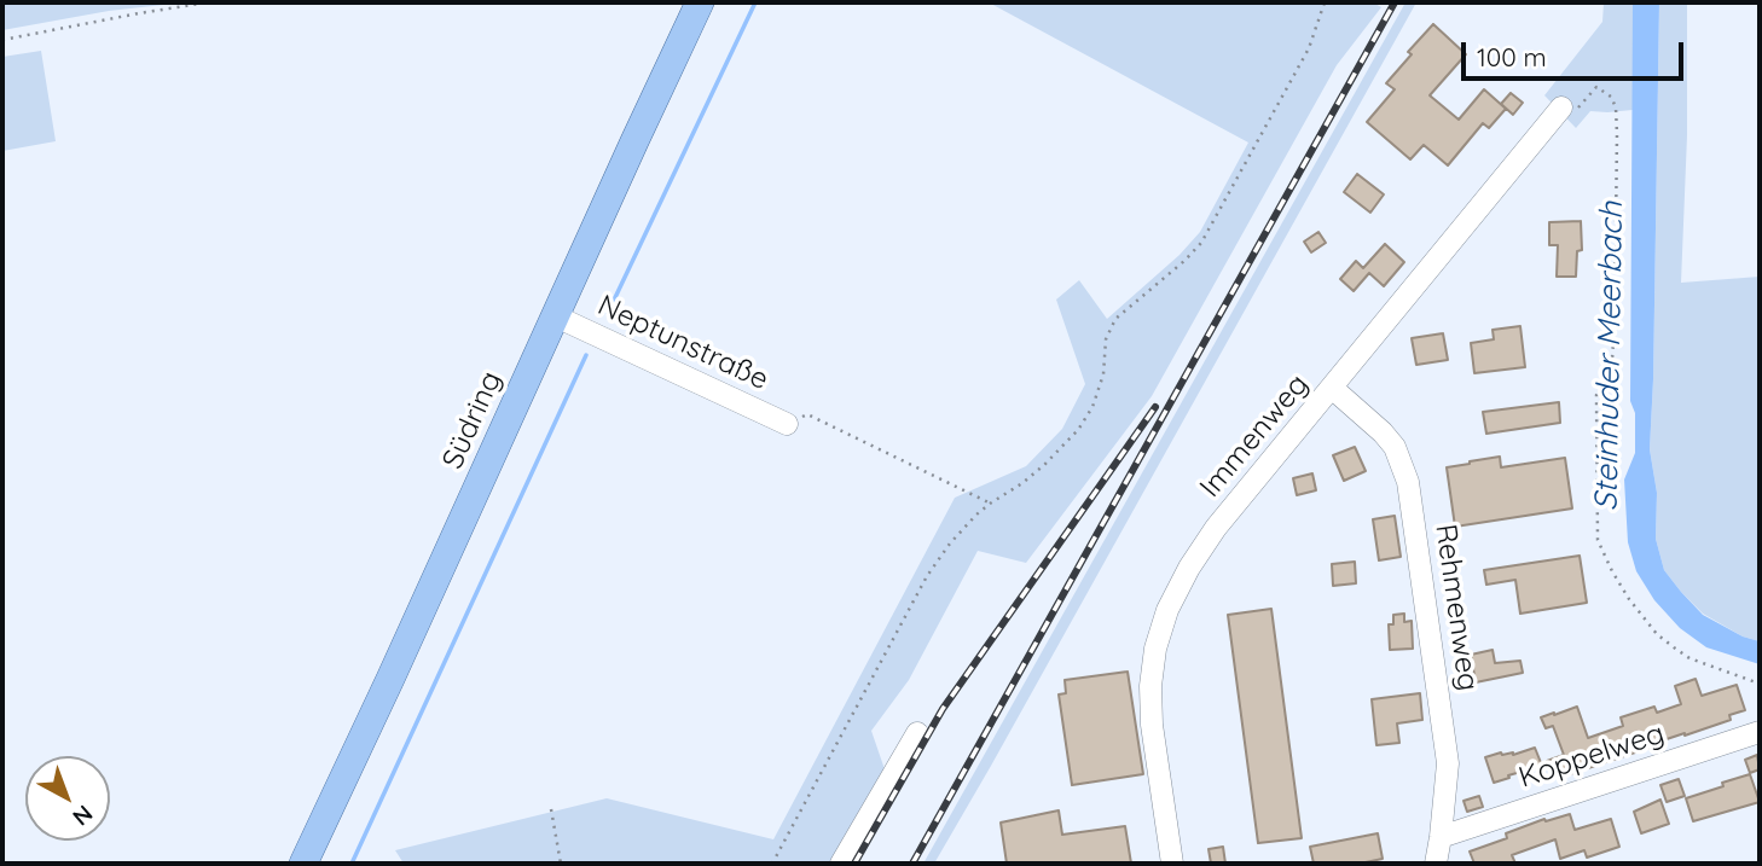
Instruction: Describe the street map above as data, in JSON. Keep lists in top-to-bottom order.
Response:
{
  "streets": {
    "main road": ["Südring"],
    "street": [
      "Neptunstraße",
      "Immenweg",
      "Rehmenweg",
      "Koppelweg"
    ]
  },
  "crossings": [
    ["Neptunstraße", "Südring"],
    ["Immenweg", "Rehmenweg"],
    ["Rehmenweg", "Koppelweg"]
  ],
  "water": ["Steinhuder Meerbach"],
  "scale_bar": "100 m",
  "north": "bottom right"
}
